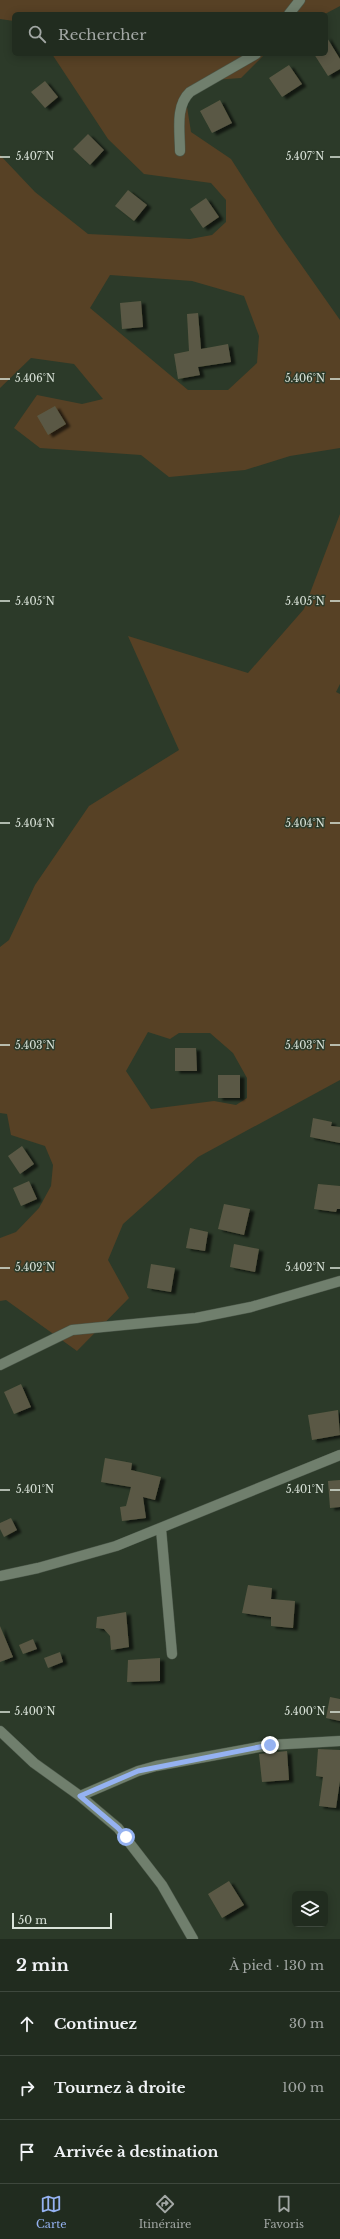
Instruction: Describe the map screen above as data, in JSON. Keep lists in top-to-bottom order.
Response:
{
  "scale_bar": "50 m",
  "page": {
    "search": "Rechercher",
    "scale": "50 m",
    "heading": ["2 min", "À pied · 130 m"],
    "list": [
      ["Continuez", "30 m"],
      ["Tournez à droite", "100 m"],
      "Arrivée à destination"
    ],
    "nav": ["Carte", "Itinéraire", "Favoris"]
  },
  "coordinates": [
    "5.407°N",
    "5.406°N",
    "5.405°N",
    "5.404°N",
    "5.403°N",
    "5.402°N",
    "5.401°N",
    "5.400°N"
  ]
}
